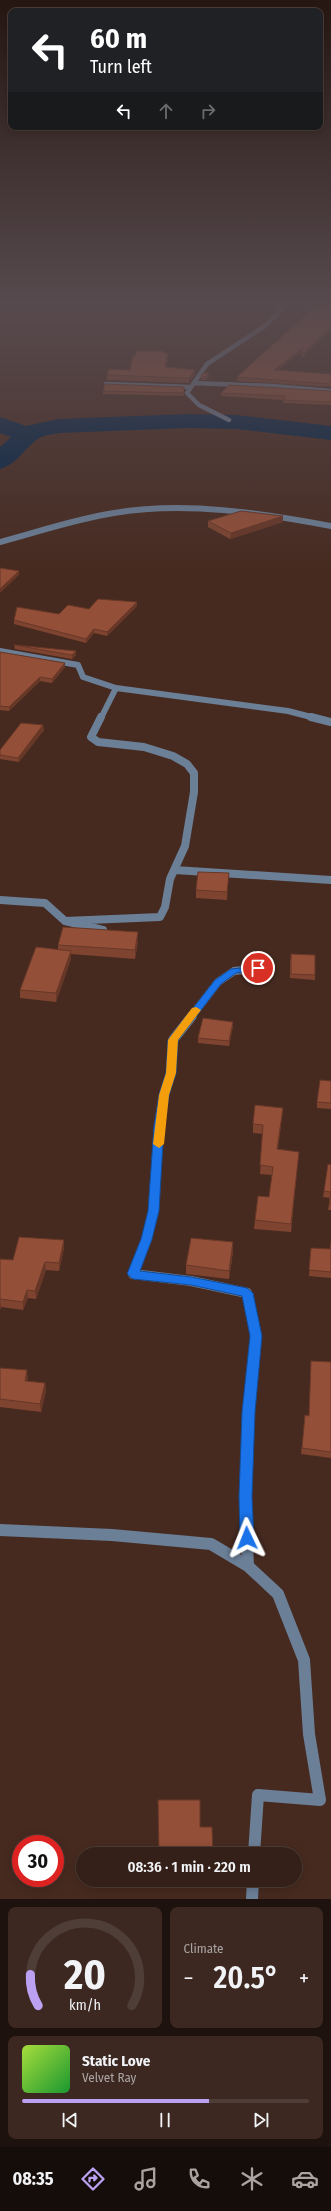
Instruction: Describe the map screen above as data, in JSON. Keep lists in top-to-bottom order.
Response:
{
  "page": {
    "turn": ["60 m", "Turn left"],
    "limit": "30",
    "trip": "08:36 · 1 min · 220 m",
    "tile": "Climate",
    "heat": ["−", "20.5°", "+"],
    "song": ["Static Love", "Velvet Ray"],
    "tabs": "08:35",
    "gauge": ["20", "km/h"]
  }
}
